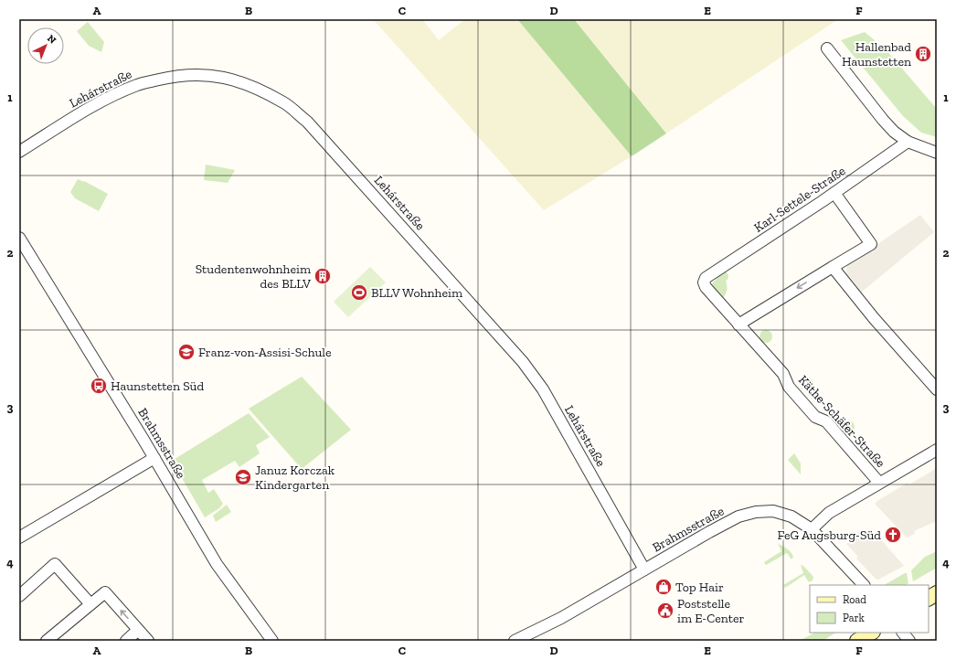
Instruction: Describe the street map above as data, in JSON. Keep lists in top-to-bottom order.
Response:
{
  "streets": {
    "street": [
      "Lehárstraße",
      "Karl-Settele-Straße",
      "Käthe-Schäfer-Straße",
      "Brahmsstraße"
    ]
  },
  "crossings": [
    ["Lehárstraße", "Brahmsstraße"],
    ["Karl-Settele-Straße", "Käthe-Schäfer-Straße"]
  ],
  "places": {
    "building": ["Hallenbad Haunstetten", "Studentenwohnheim des BLLV"],
    "sports": ["BLLV Wohnheim"],
    "school or university": ["Franz-von-Assisi-Schule", "Januz Korczak Kindergarten"],
    "bus stop": ["Haunstetten Süd"],
    "church": ["FeG Augsburg-Süd"],
    "shop": ["Top Hair"],
    "public building": ["Poststelle im E-Center"]
  },
  "legend": ["Road", "Park"],
  "north": "top right",
  "grid": {
    "columns": [
      "A",
      "B",
      "C",
      "D",
      "E",
      "F"
    ],
    "rows": [
      "1",
      "2",
      "3",
      "4"
    ]
  }
}
